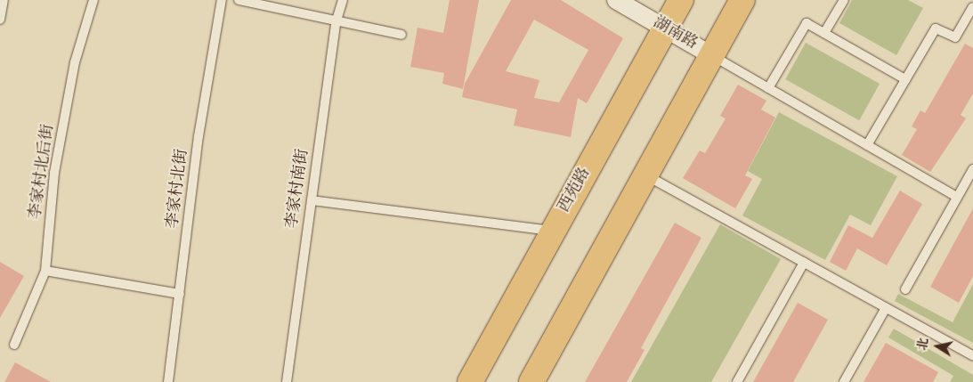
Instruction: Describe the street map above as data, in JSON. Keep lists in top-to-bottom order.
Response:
{
  "streets": {
    "main road": ["西苑路"],
    "street": ["湖南路"],
    "lane": ["李家村北后街", "李家村北街", "李家村南街"]
  },
  "crossings": [
    ["湖南路", "西苑路"]
  ],
  "north": "left"
}
